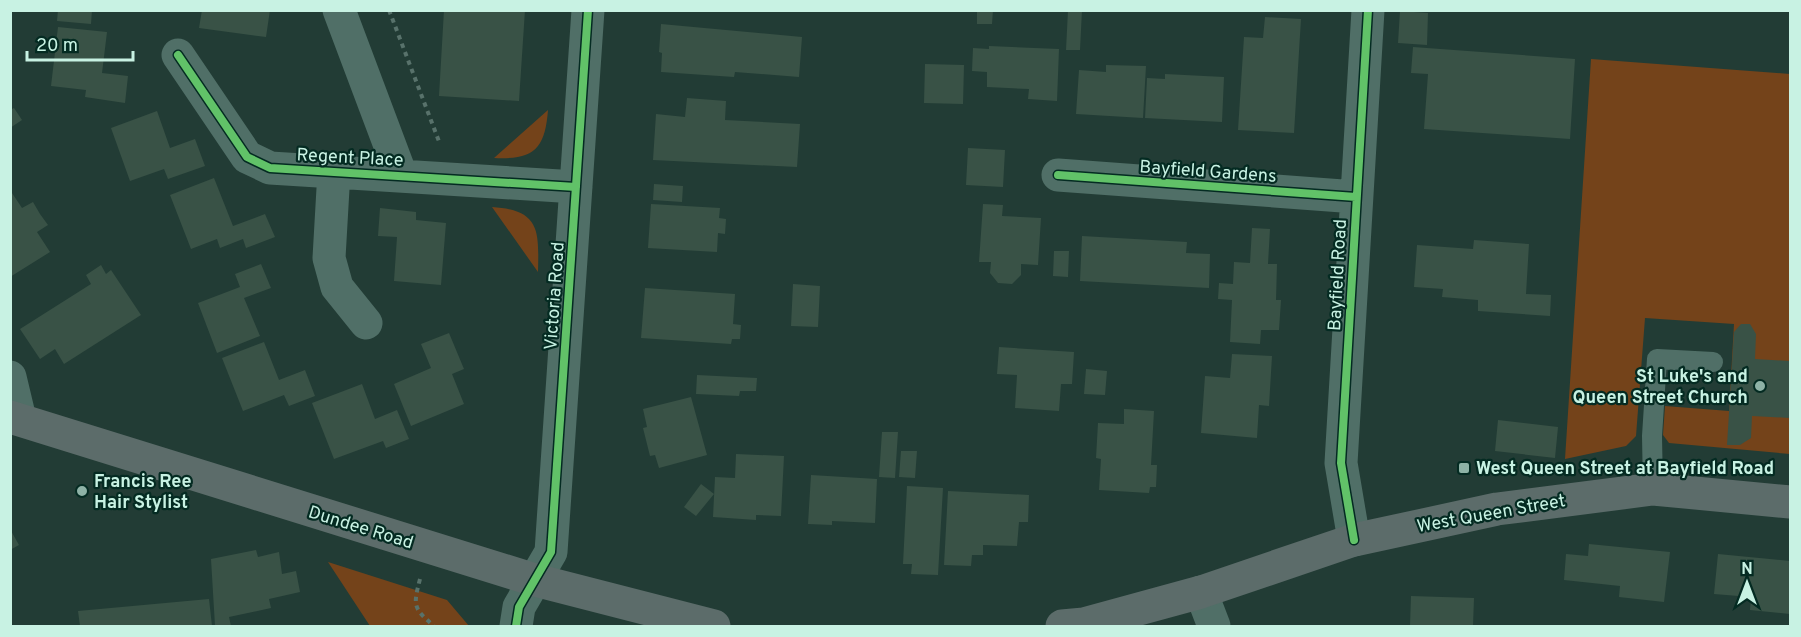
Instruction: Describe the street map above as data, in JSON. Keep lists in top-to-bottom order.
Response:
{
  "streets": {
    "main road": ["West Queen Street", "Dundee Road"],
    "street": [
      "Regent Place",
      "Bayfield Gardens",
      "Bayfield Road",
      "Victoria Road"
    ]
  },
  "crossings": [
    ["Regent Place", "Victoria Road"],
    ["Bayfield Gardens", "Bayfield Road"],
    ["Bayfield Road", "West Queen Street"],
    ["Victoria Road", "Dundee Road"]
  ],
  "places": {
    "other": ["St Luke's and Queen Street Church", "Francis Ree Hair Stylist"],
    "transit": ["West Queen Street at Bayfield Road"]
  },
  "scale_bar": "20 m",
  "north": "top"
}
